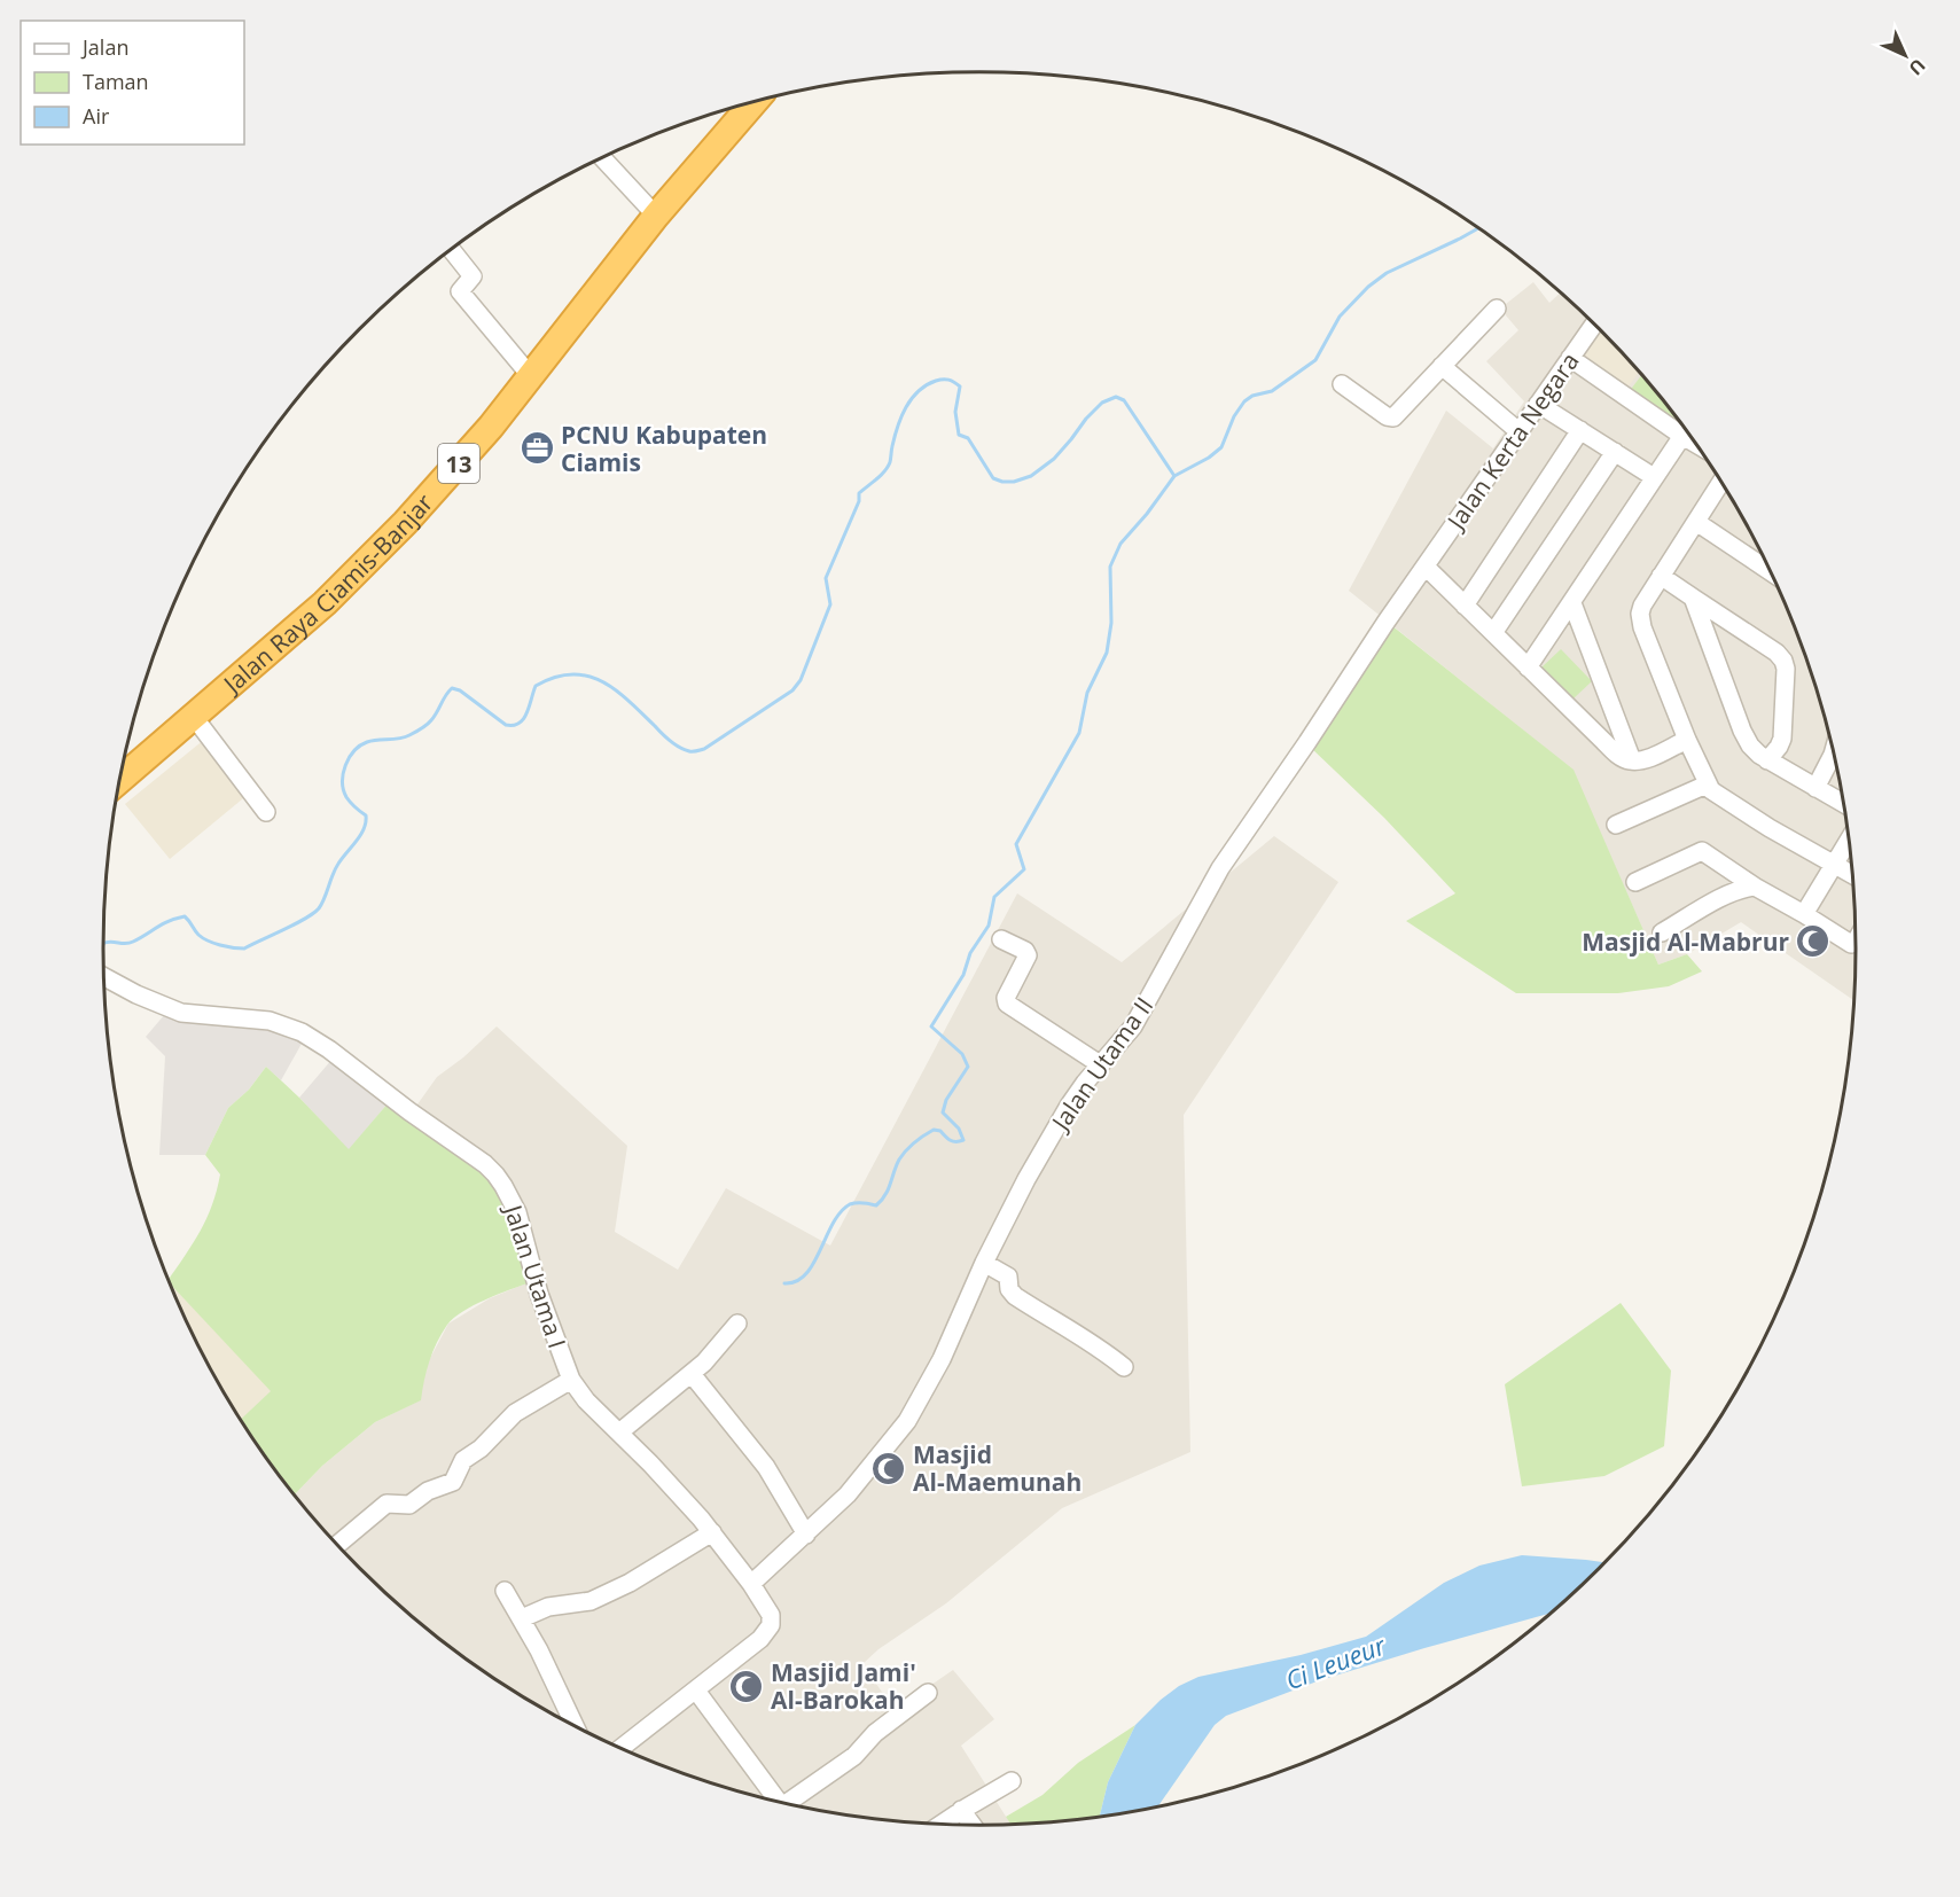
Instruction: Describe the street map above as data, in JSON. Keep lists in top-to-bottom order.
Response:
{
  "streets": {
    "highway": ["13", "Jalan Raya Ciamis-Banjar"],
    "street": ["Jalan Kerta Negara", "Jalan Utama II", "Jalan Utama I"]
  },
  "crossings": [
    ["Jalan Kerta Negara", "Jalan Utama II"],
    ["Jalan Utama II", "Jalan Utama I"]
  ],
  "water": ["Ci Leueur"],
  "places": {
    "office": ["PCNU Kabupaten Ciamis"],
    "mosque": ["Masjid Al-Mabrur", "Masjid Al-Maemunah", "Masjid Jami' Al-Barokah"]
  },
  "legend": ["Jalan", "Taman", "Air"],
  "north": "bottom right"
}
